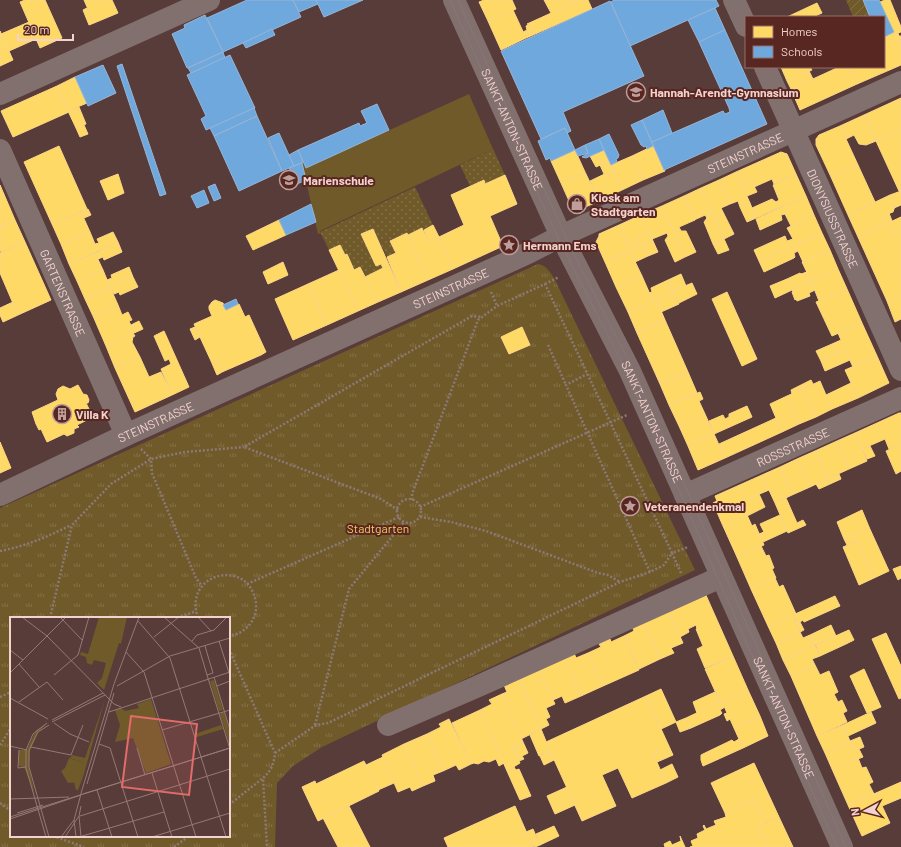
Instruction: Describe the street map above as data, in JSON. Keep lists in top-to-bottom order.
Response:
{
  "streets": {
    "street": [
      "SANKT-ANTON-STRASSE",
      "STEINSTRASSE",
      "DIONYSIUSSTRASSE",
      "GARTENSTRASSE",
      "ROSSSTRASSE"
    ]
  },
  "crossings": [
    ["SANKT-ANTON-STRASSE", "STEINSTRASSE"],
    ["SANKT-ANTON-STRASSE", "ROSSSTRASSE"],
    ["STEINSTRASSE", "DIONYSIUSSTRASSE"],
    ["STEINSTRASSE", "GARTENSTRASSE"]
  ],
  "parks": ["Stadtgarten"],
  "places": {
    "school or university": ["Hannah-Arendt-Gymnasium", "Marienschule"],
    "shop": ["Kiosk am Stadtgarten"],
    "place": ["Hermann Ems", "Veteranendenkmal"],
    "building": ["Villa K"]
  },
  "legend": ["Homes", "Schools"],
  "scale_bar": "20 m",
  "north": "left"
}
